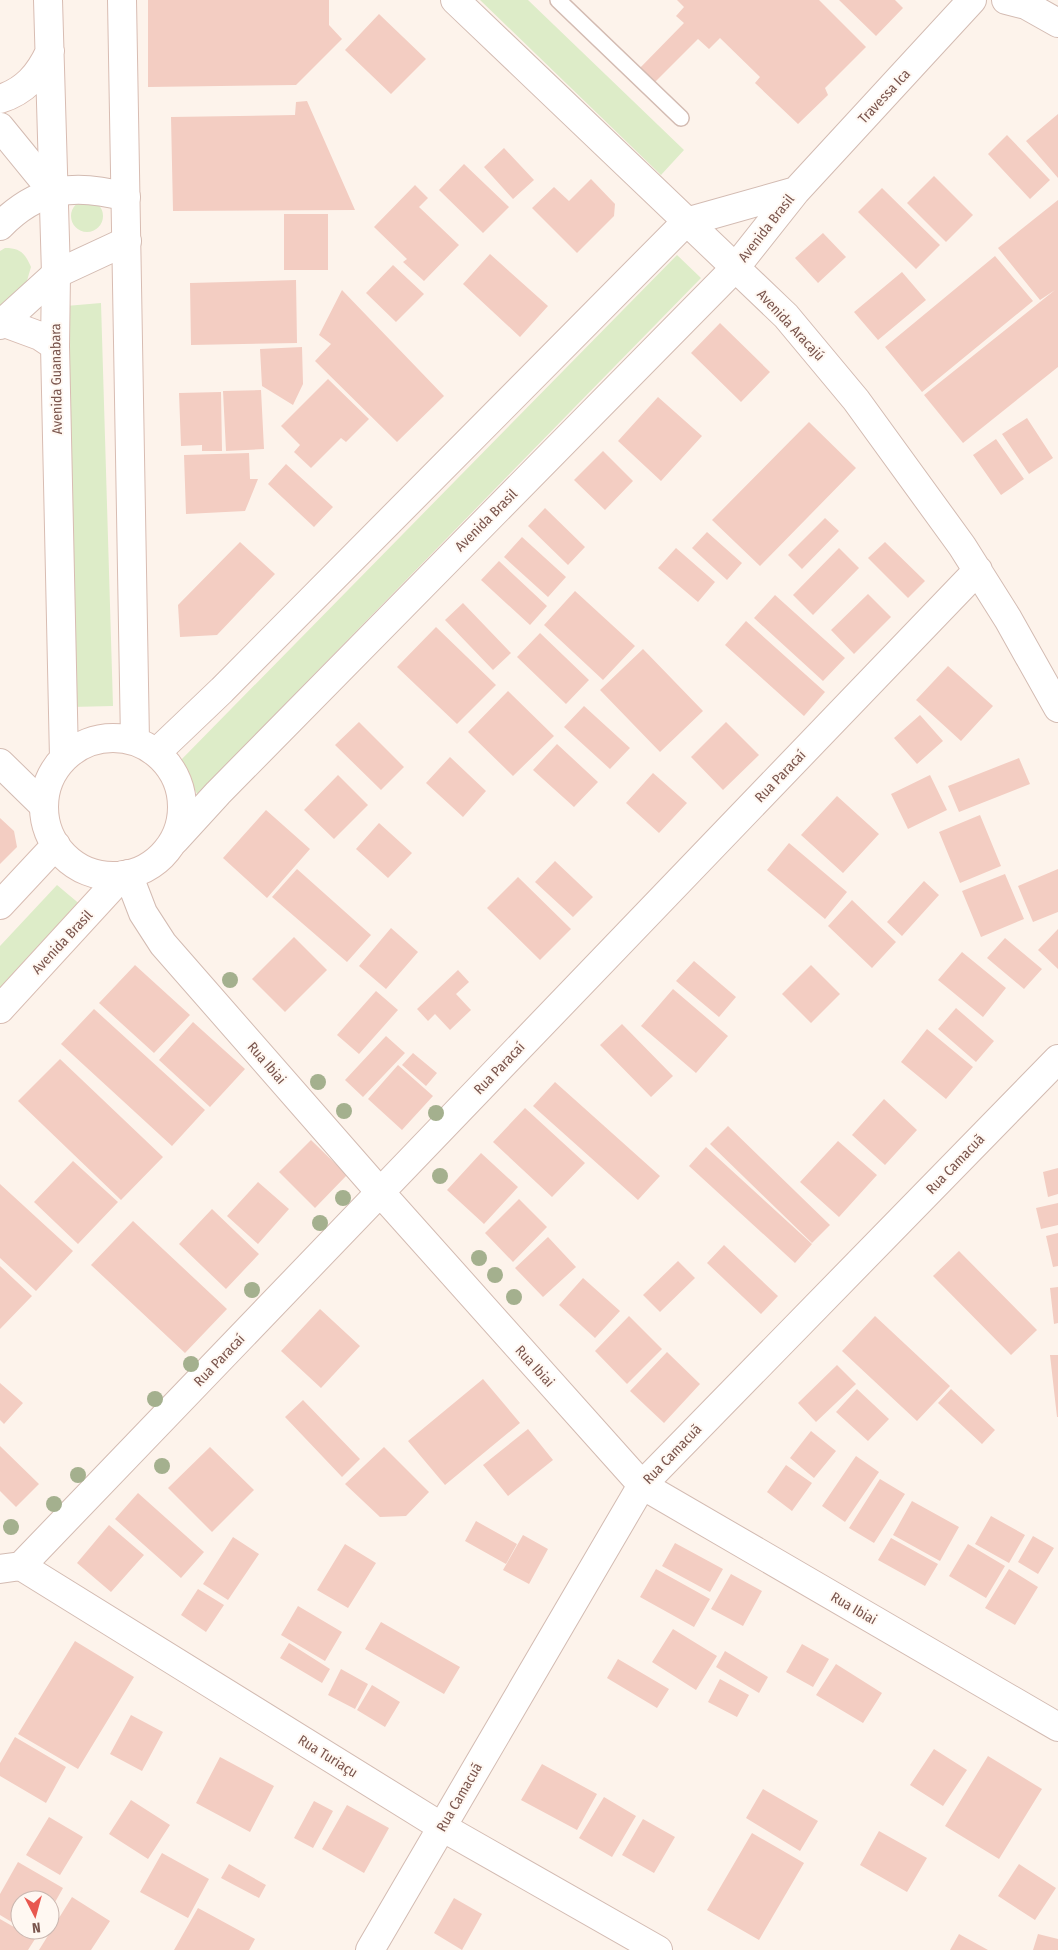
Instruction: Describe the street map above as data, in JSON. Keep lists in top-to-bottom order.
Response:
{
  "streets": {
    "street": [
      "Travessa Ica",
      "Avenida Brasil",
      "Avenida Aracajú",
      "Avenida Guanabara",
      "Rua Paracaí",
      "Rua Ibiai",
      "Rua Camacuã",
      "Rua Turiaçu"
    ]
  },
  "crossings": [
    ["Travessa Ica", "Avenida Brasil"],
    ["Avenida Brasil", "Avenida Aracajú"],
    ["Avenida Brasil", "Avenida Guanabara"],
    ["Avenida Brasil", "Rua Ibiai"],
    ["Avenida Aracajú", "Rua Paracaí"],
    ["Avenida Guanabara", "Rua Ibiai"],
    ["Rua Paracaí", "Rua Ibiai"],
    ["Rua Paracaí", "Rua Turiaçu"],
    ["Rua Ibiai", "Rua Camacuã"],
    ["Rua Camacuã", "Rua Turiaçu"]
  ],
  "north": "bottom"
}
